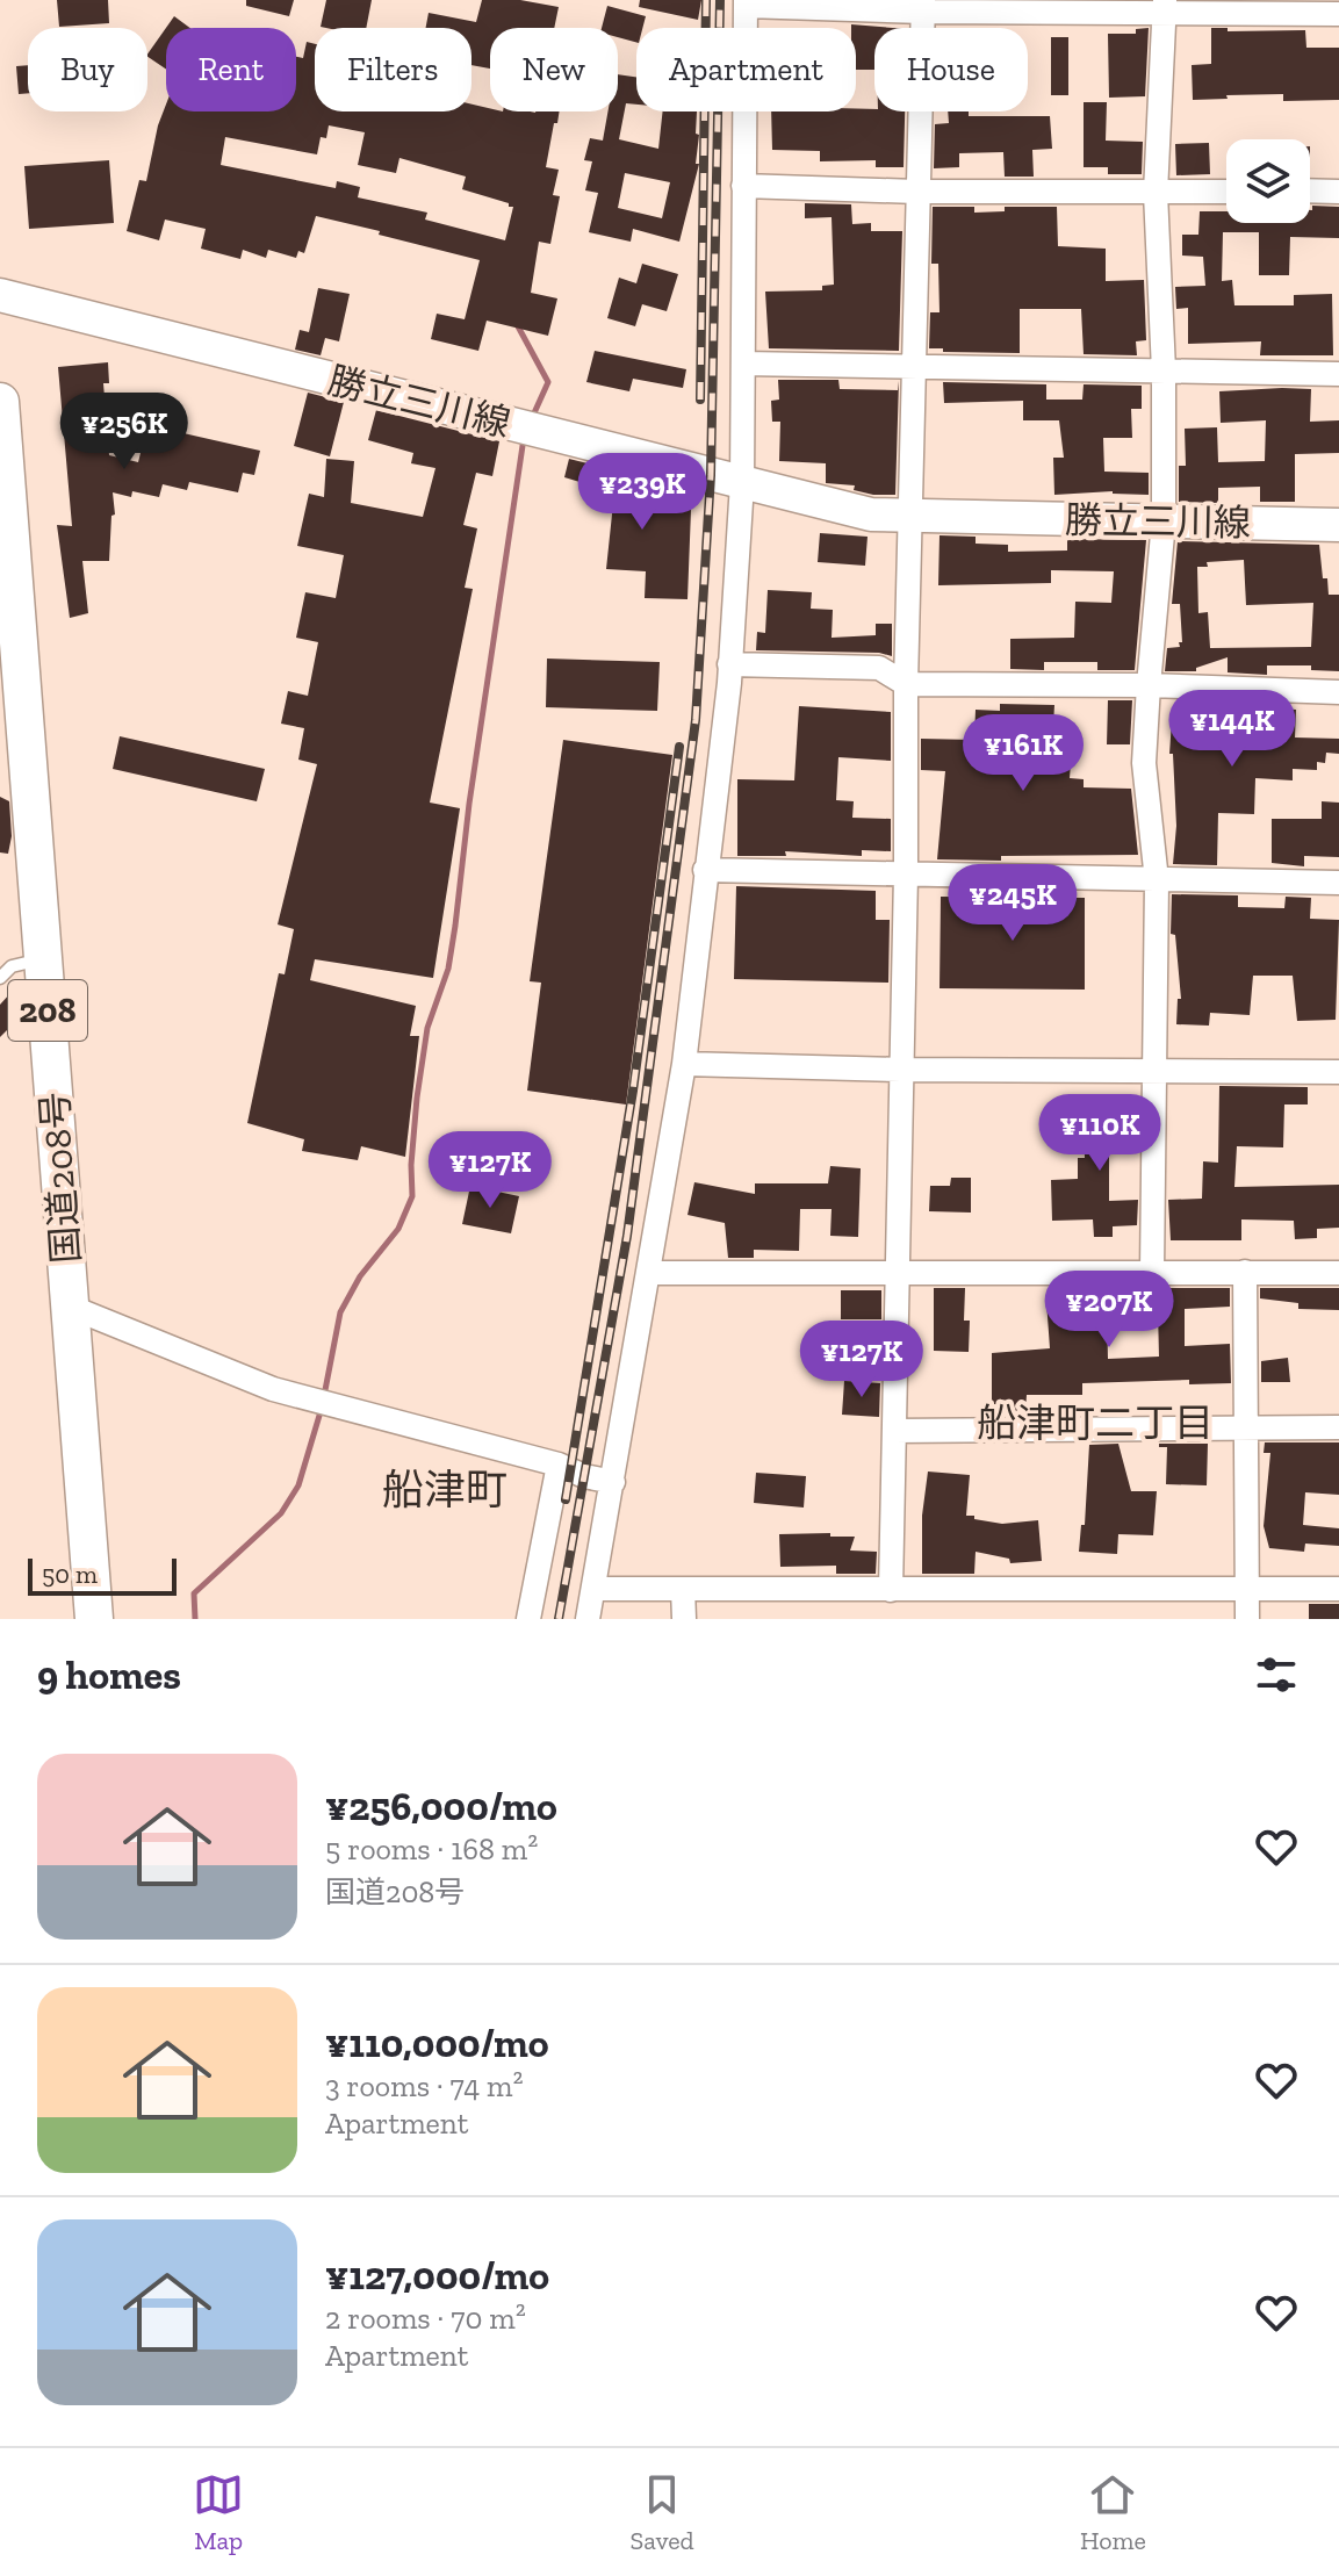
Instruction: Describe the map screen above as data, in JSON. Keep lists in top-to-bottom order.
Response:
{
  "streets": {
    "highway": ["208", "国道208号"],
    "main road": ["勝立三川線"]
  },
  "districts": ["船津町二丁目", "船津町"],
  "scale_bar": "50 m",
  "page": {
    "chip": [
      "Buy",
      "Rent",
      "Filters",
      "New",
      "Apartment",
      "House"
    ],
    "price": [
      "¥256K",
      "¥239K",
      "¥144K",
      "¥161K",
      "¥245K",
      "¥110K",
      "¥127K",
      "¥207K",
      "¥127K"
    ],
    "scale": "50 m",
    "heading": "9 homes",
    "list": [
      {
        "name": "¥256,000/mo",
        "note": "5 rooms · 168 m² · 国道208号"
      },
      {
        "name": "¥110,000/mo",
        "note": "3 rooms · 74 m² · Apartment"
      },
      {
        "name": "¥127,000/mo",
        "note": "2 rooms · 70 m² · Apartment"
      }
    ],
    "tabs": ["Map", "Saved", "Home"]
  }
}
